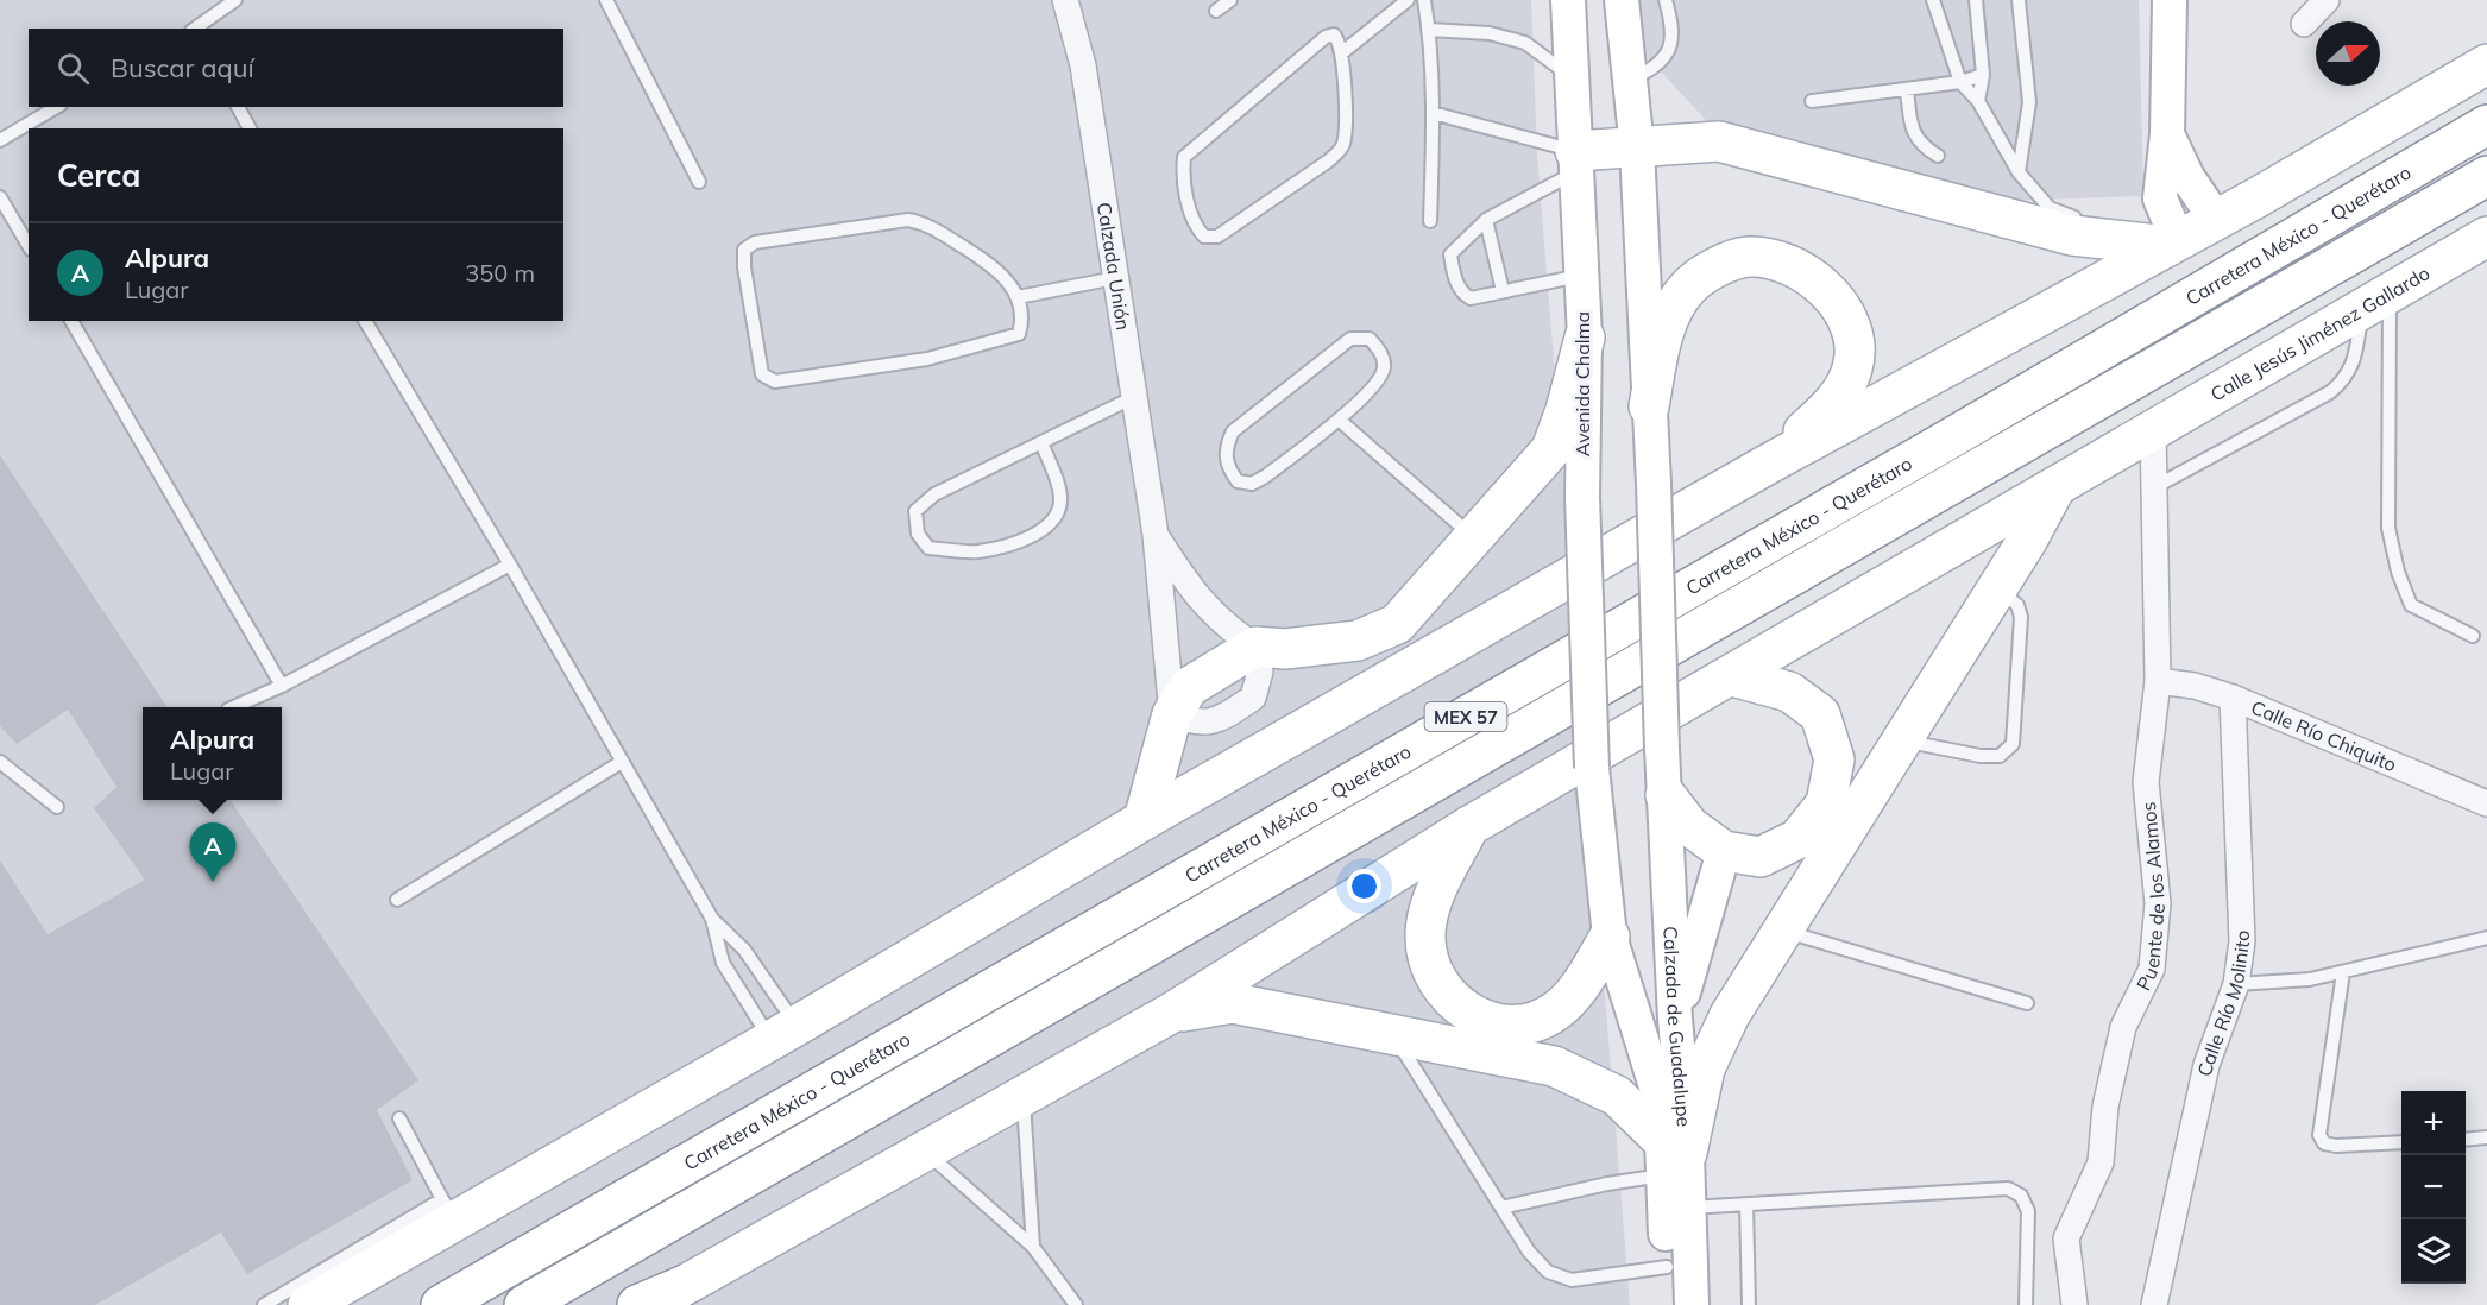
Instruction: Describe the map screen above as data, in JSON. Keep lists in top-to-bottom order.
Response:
{
  "streets": {
    "main road": [
      "Carretera México - Querétaro",
      "Calle Jesús Jiménez Gallardo",
      "Avenida Chalma",
      "MEX 57",
      "Calzada de Guadalupe"
    ],
    "street": [
      "Calzada Unión",
      "Calle Río Chiquito",
      "Puente de los Alamos",
      "Calle Río Molinito"
    ]
  },
  "crossings": [
    ["Calle Jesús Jiménez Gallardo", "Puente de los Alamos"],
    ["Avenida Chalma", "Calzada de Guadalupe"],
    ["Calle Río Chiquito", "Puente de los Alamos"],
    ["Calle Río Chiquito", "Calle Río Molinito"]
  ],
  "north": "right",
  "page": {
    "search": "Buscar aquí",
    "heading": "Cerca",
    "list": [
      {
        "mark": "A",
        "name": "Alpura",
        "note": "Lugar",
        "value": "350 m"
      }
    ],
    "popup": ["Alpura", "Lugar"],
    "pins": "A",
    "map_buttons": ["+", "−"]
  }
}
